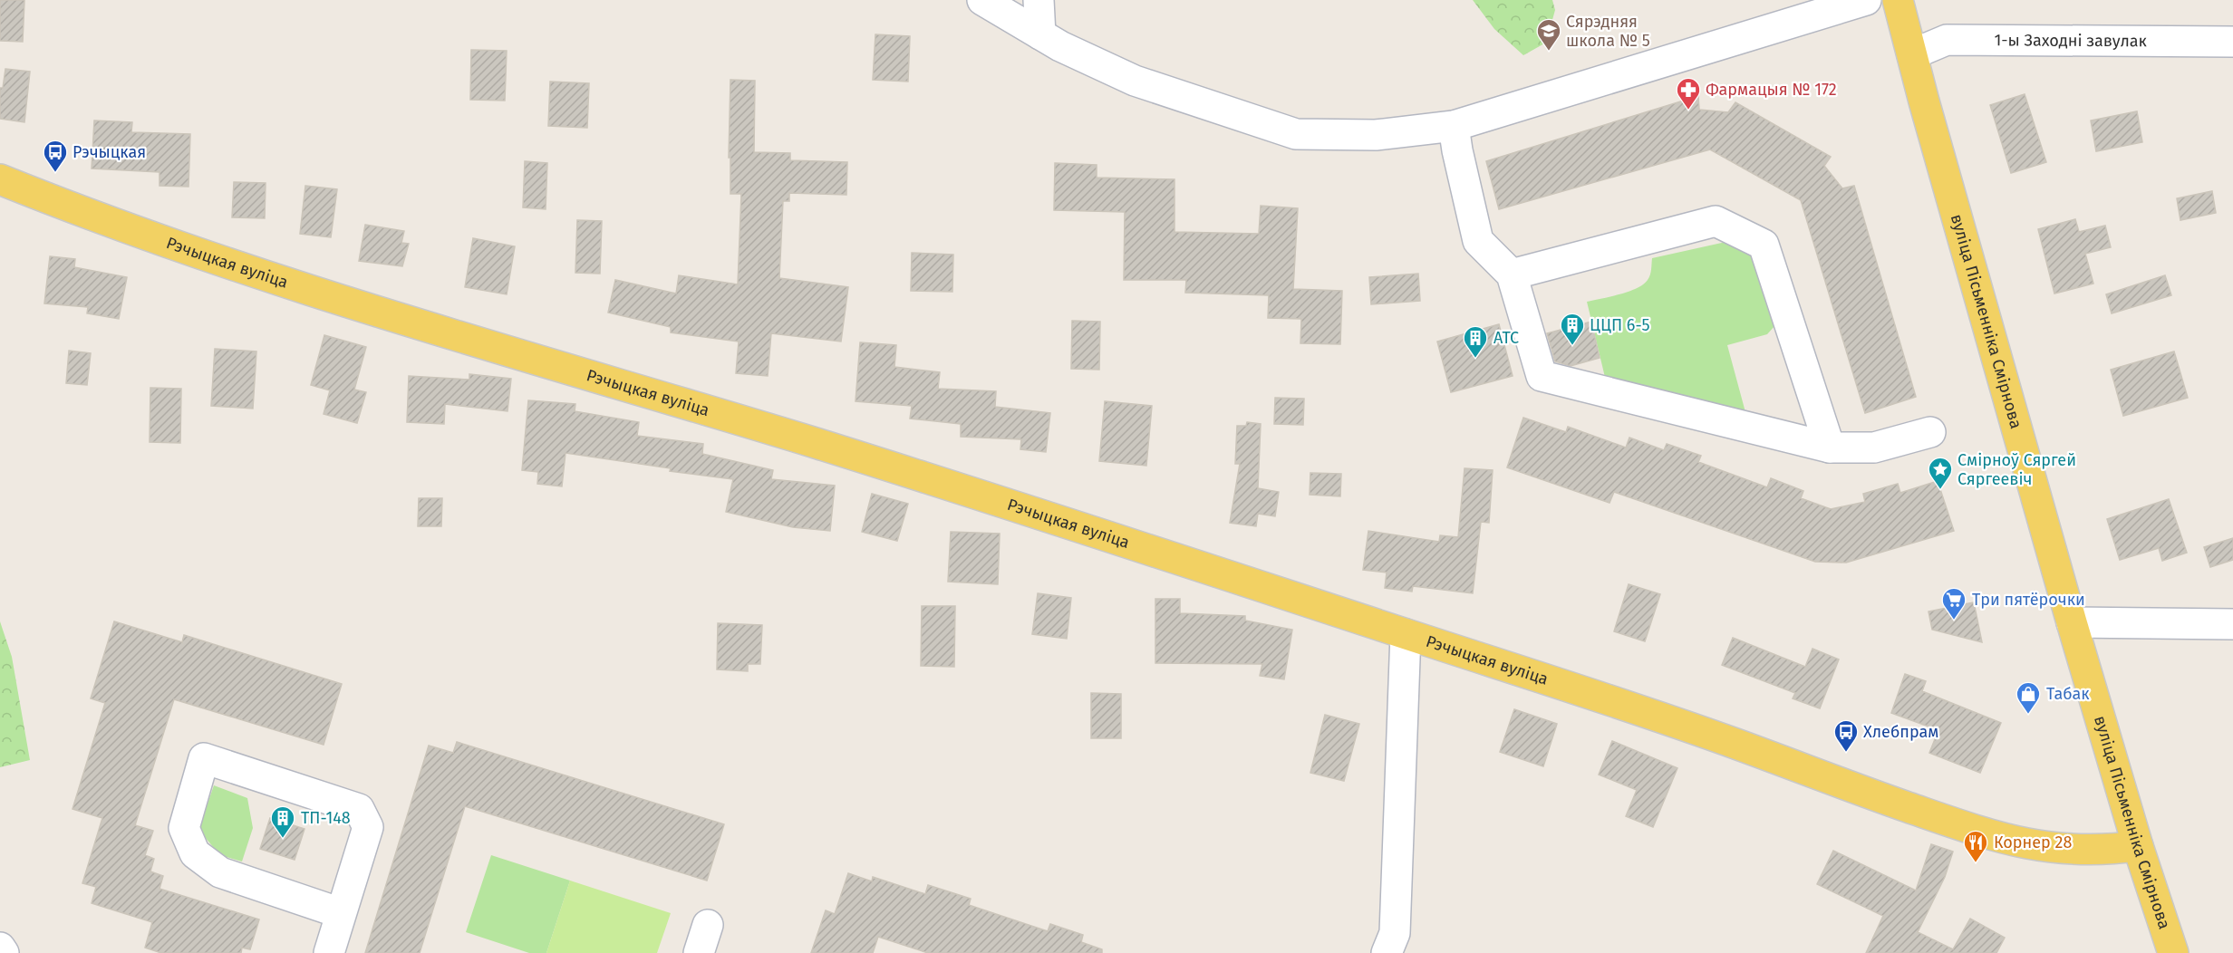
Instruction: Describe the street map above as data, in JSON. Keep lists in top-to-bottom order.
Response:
{
  "streets": {
    "main road": ["Рэчыцкая вуліца", "вуліца Пісьменніка Смірнова"],
    "street": ["1-ы Заходні завулак"]
  },
  "crossings": [
    ["1-ы Заходні завулак", "вуліца Пісьменніка Смірнова"],
    ["Рэчыцкая вуліца", "вуліца Пісьменніка Смірнова"]
  ],
  "places": {
    "school or university": ["Сярэдняя школа № 5"],
    "pharmacy": ["Фармацыя № 172"],
    "bus stop": ["Рэчыцкая", "Хлебпрам"],
    "building": ["ЦЦП 6-5", "АТС", "ТП-148"],
    "place": ["Смірноў Сяргей Сяргеевіч"],
    "supermarket": ["Три пятёрочки"],
    "shop": ["Табак"],
    "restaurant": ["Корнер 28"]
  }
}
